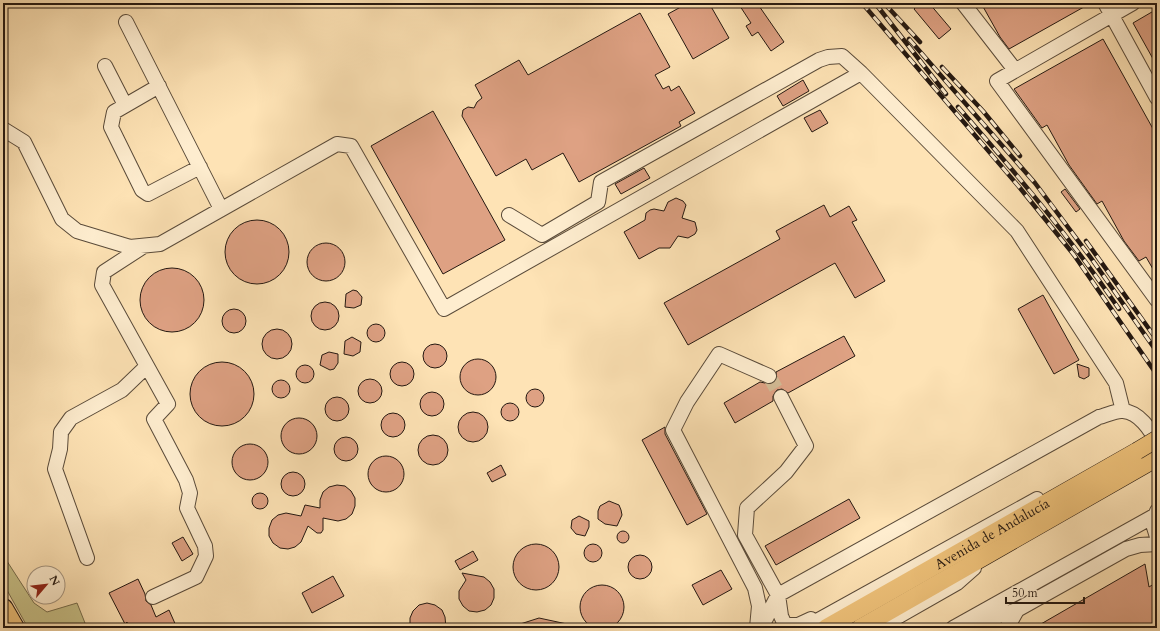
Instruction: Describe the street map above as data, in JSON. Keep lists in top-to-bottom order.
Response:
{
  "streets": {
    "main road": ["Avenida de Andalucía"]
  },
  "scale_bar": "50 m",
  "north": "top right"
}
